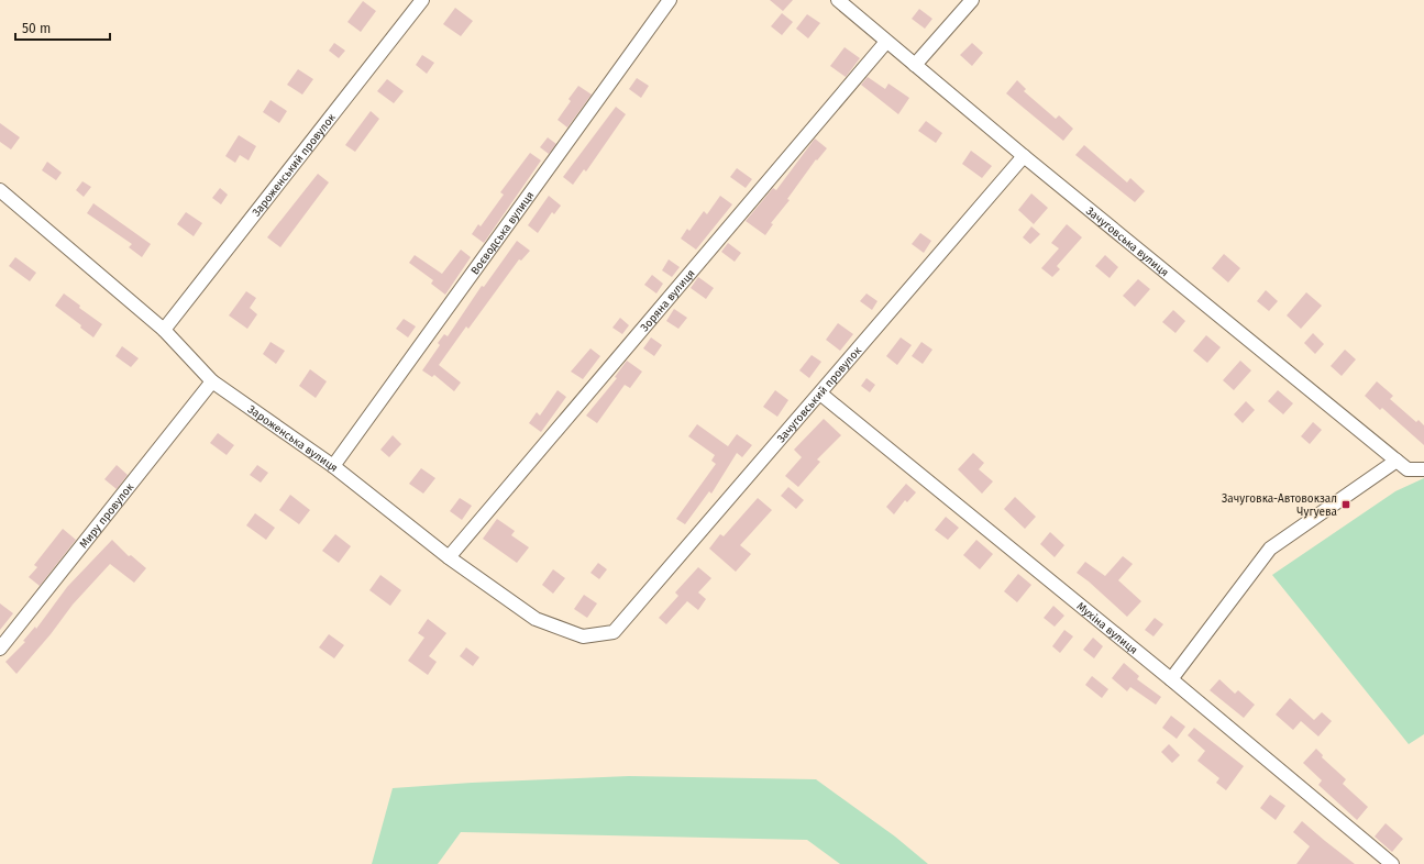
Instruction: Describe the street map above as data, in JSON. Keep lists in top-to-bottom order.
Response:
{
  "streets": {
    "street": [
      "Зароженський провулок",
      "Воєводська вулиця",
      "Зачуговська вулиця",
      "Зоряна вулиця",
      "Зачуговський провулок",
      "Зароженська вулиця",
      "Миру провулок",
      "Мухіна вулиця"
    ]
  },
  "crossings": [
    ["Зароженський провулок", "Зароженська вулиця"],
    ["Воєводська вулиця", "Зароженська вулиця"],
    ["Зачуговська вулиця", "Зоряна вулиця"],
    ["Зачуговська вулиця", "Зачуговський провулок"],
    ["Зоряна вулиця", "Зароженська вулиця"],
    ["Зачуговський провулок", "Зароженська вулиця"],
    ["Зачуговський провулок", "Мухіна вулиця"],
    ["Зароженська вулиця", "Миру провулок"]
  ],
  "places": {
    "transit": ["Зачуговка-Автовокзал Чугуева"]
  },
  "scale_bar": "50 m"
}
